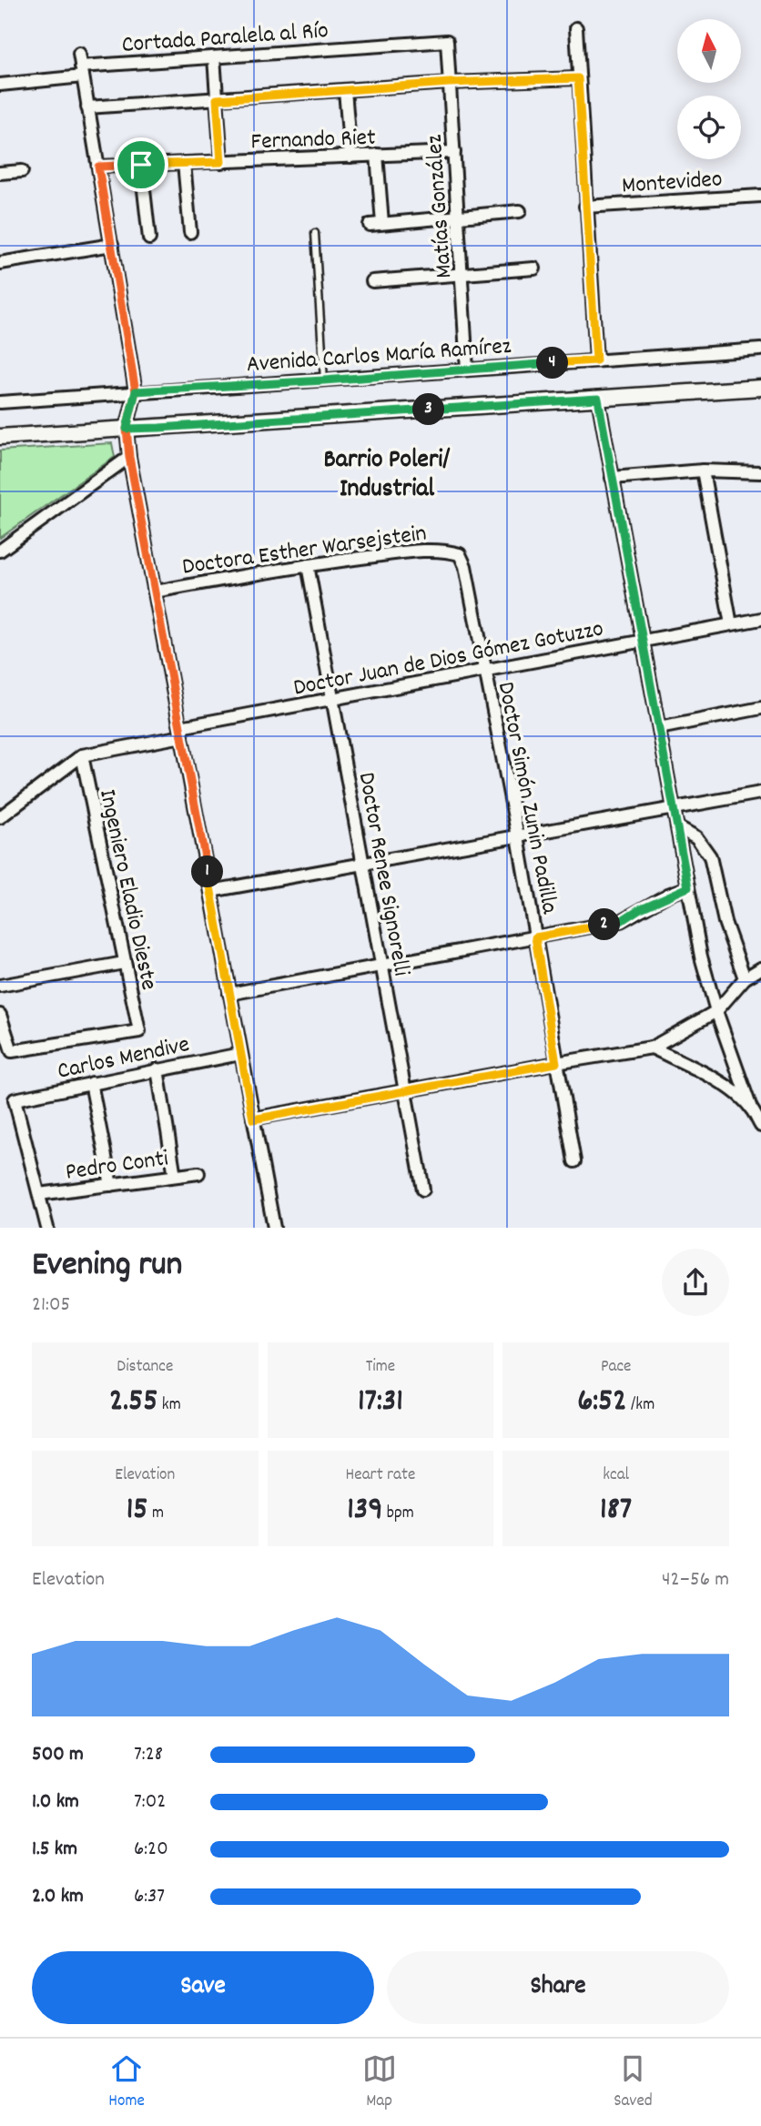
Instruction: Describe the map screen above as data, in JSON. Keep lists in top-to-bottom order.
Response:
{
  "streets": {
    "street": [
      "Cortada Paralela al Río",
      "Fernando Riet",
      "Montevideo",
      "Matías González",
      "Avenida Carlos María Ramírez",
      "Doctora Esther Warsejstein",
      "Doctor Juan de Dios Gómez Gotuzzo",
      "Doctor Simón Zunin Padilla",
      "Doctor Renee Signorelli",
      "Ingeniero Eladio Dieste",
      "Carlos Mendive",
      "Pedro Conti"
    ]
  },
  "crossings": [
    ["Cortada Paralela al Río", "Matías González"],
    ["Fernando Riet", "Matías González"],
    ["Matías González", "Avenida Carlos María Ramírez"],
    ["Doctora Esther Warsejstein", "Doctor Simón Zunin Padilla"],
    ["Doctora Esther Warsejstein", "Doctor Renee Signorelli"],
    ["Doctor Juan de Dios Gómez Gotuzzo", "Doctor Simón Zunin Padilla"],
    ["Doctor Juan de Dios Gómez Gotuzzo", "Doctor Renee Signorelli"],
    ["Doctor Juan de Dios Gómez Gotuzzo", "Ingeniero Eladio Dieste"],
    ["Carlos Mendive", "Pedro Conti"]
  ],
  "districts": ["Barrio Poleri/ Industrial"],
  "north": "top",
  "page": {
    "pins": [
      "4",
      "3",
      "1",
      "2"
    ],
    "heading": ["Evening run", "21:05"],
    "stats": [
      ["Distance", "2.55 km"],
      ["Time", "17:31"],
      ["Pace", "6:52 /km"],
      ["Elevation", "15 m"],
      ["Heart rate", "139 bpm"],
      ["kcal", "187"]
    ],
    "chart": ["Elevation", "42–56 m"],
    "list": [
      {
        "name": "500 m",
        "note": "7:28"
      },
      {
        "name": "1.0 km",
        "note": "7:02"
      },
      {
        "name": "1.5 km",
        "note": "6:20"
      },
      {
        "name": "2.0 km",
        "note": "6:37"
      }
    ],
    "buttons": ["Save", "Share"],
    "tabs": ["Home", "Map", "Saved"]
  }
}
